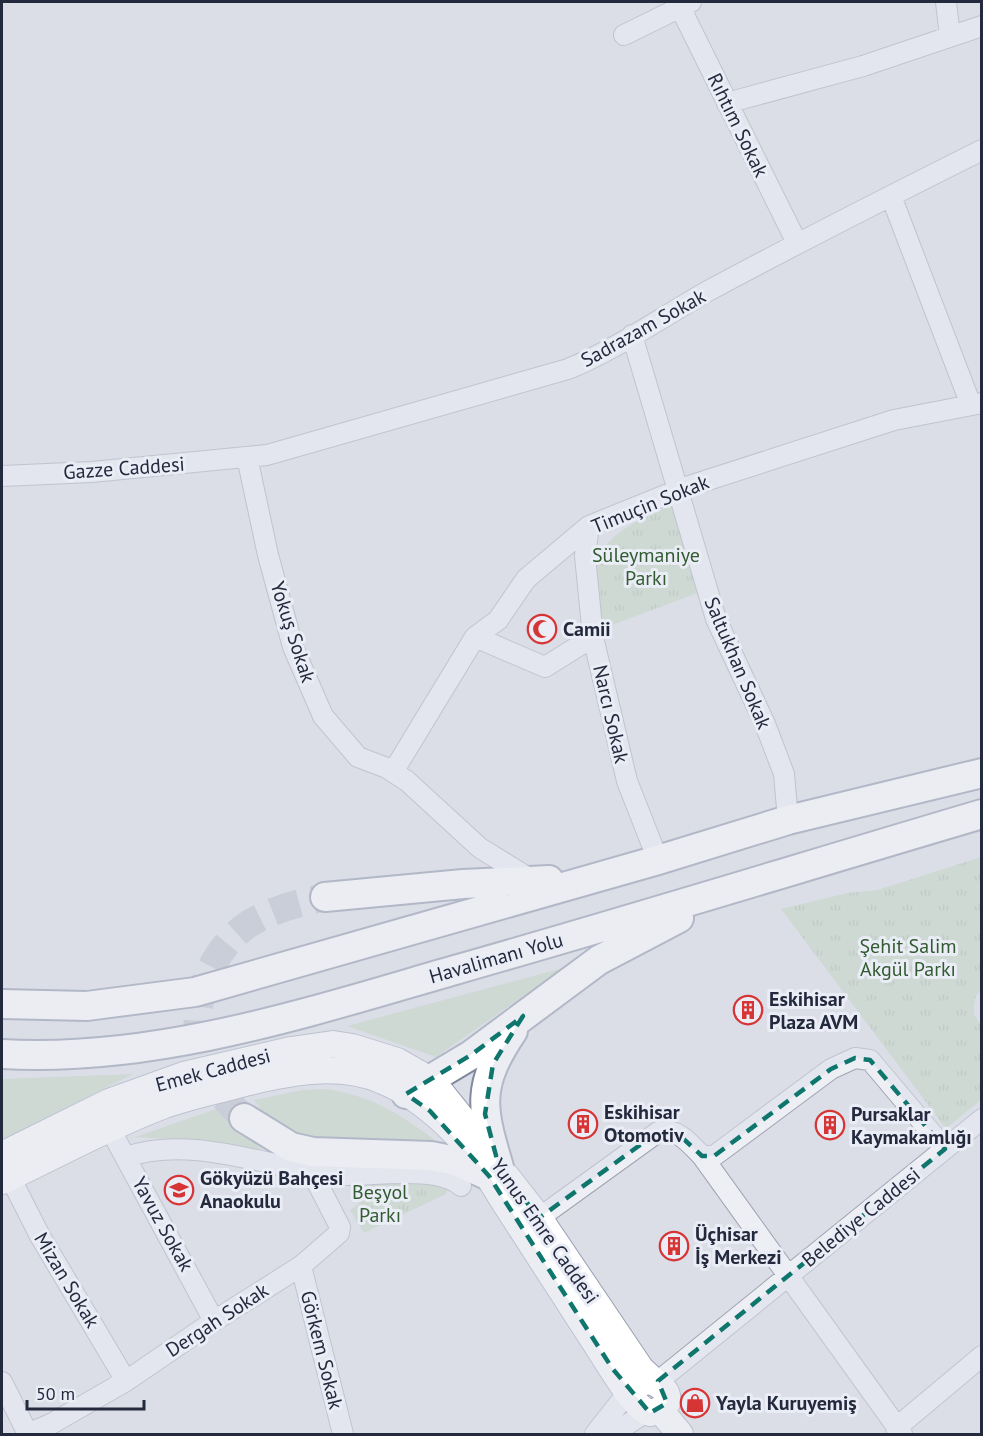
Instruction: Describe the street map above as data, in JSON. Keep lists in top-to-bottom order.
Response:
{
  "streets": {
    "highway": ["Havalimanı Yolu"],
    "main road": ["Emek Caddesi", "Yunus Emre Caddesi"],
    "street": [
      "Rıhtım Sokak",
      "Sadrazam Sokak",
      "Gazze Caddesi",
      "Timuçin Sokak",
      "Yokuş Sokak",
      "Saltukhan Sokak",
      "Narcı Sokak",
      "Belediye Caddesi",
      "Yavuz Sokak",
      "Mizan Sokak",
      "Dergah Sokak",
      "Görkem Sokak"
    ]
  },
  "crossings": [
    ["Rıhtım Sokak", "Sadrazam Sokak"],
    ["Sadrazam Sokak", "Gazze Caddesi"],
    ["Sadrazam Sokak", "Yokuş Sokak"],
    ["Sadrazam Sokak", "Saltukhan Sokak"],
    ["Gazze Caddesi", "Yokuş Sokak"],
    ["Timuçin Sokak", "Yokuş Sokak"],
    ["Timuçin Sokak", "Saltukhan Sokak"],
    ["Timuçin Sokak", "Narcı Sokak"],
    ["Emek Caddesi", "Yunus Emre Caddesi"],
    ["Emek Caddesi", "Mizan Sokak"],
    ["Belediye Caddesi", "Yunus Emre Caddesi"],
    ["Yavuz Sokak", "Dergah Sokak"],
    ["Mizan Sokak", "Dergah Sokak"],
    ["Dergah Sokak", "Görkem Sokak"]
  ],
  "parks": ["Süleymaniye Parkı", "Şehit Salim Akgül Parkı", "Beşyol Parkı"],
  "places": {
    "mosque": ["Camii"],
    "building": [
      "Eskihisar Plaza AVM",
      "Eskihisar Otomotiv",
      "Pursaklar Kaymakamlığı",
      "Üçhisar İş Merkezi"
    ],
    "school or university": ["Gökyüzü Bahçesi Anaokulu"],
    "shop": ["Yayla Kuruyemiş"]
  },
  "scale_bar": "50 m"
}
